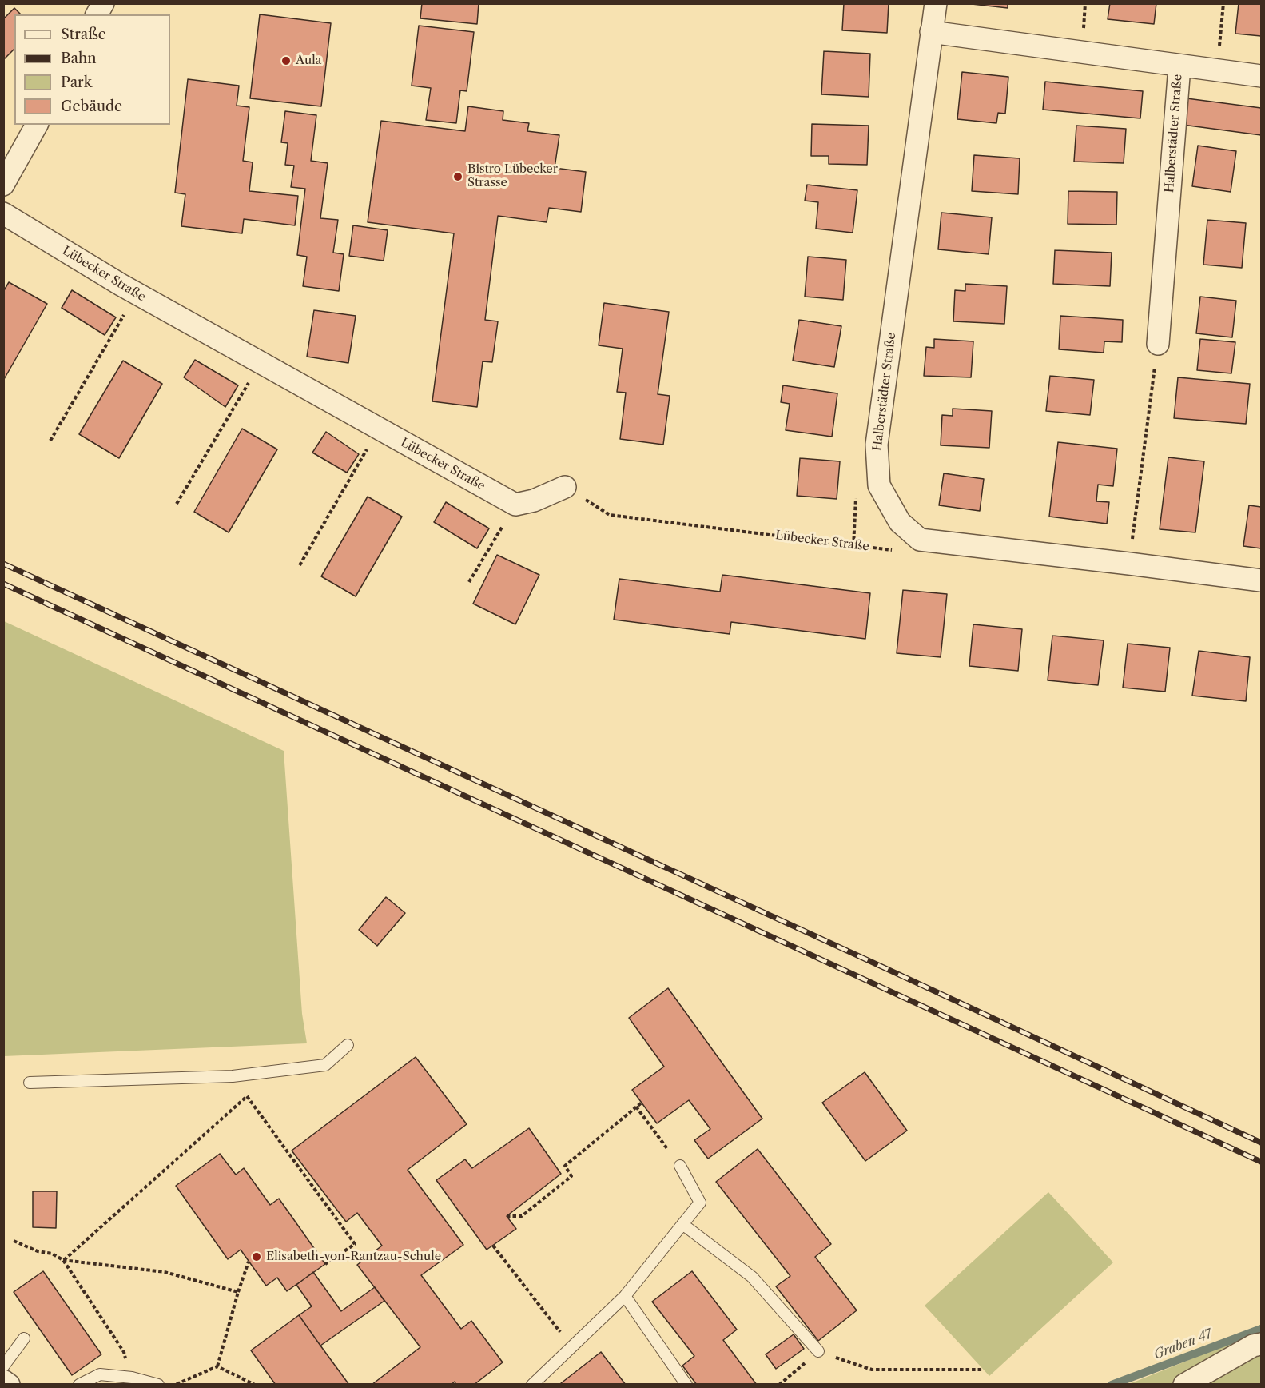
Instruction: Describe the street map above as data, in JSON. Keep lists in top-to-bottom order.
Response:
{
  "streets": {
    "street": ["Halberstädter Straße", "Lübecker Straße"]
  },
  "crossings": [
    ["Halberstädter Straße", "Lübecker Straße"]
  ],
  "water": ["Graben 47"],
  "places": ["Aula", "Bistro Lübecker Strasse", "Elisabeth-von-Rantzau-Schule"],
  "legend": [
    "Straße",
    "Bahn",
    "Park",
    "Gebäude"
  ]
}
